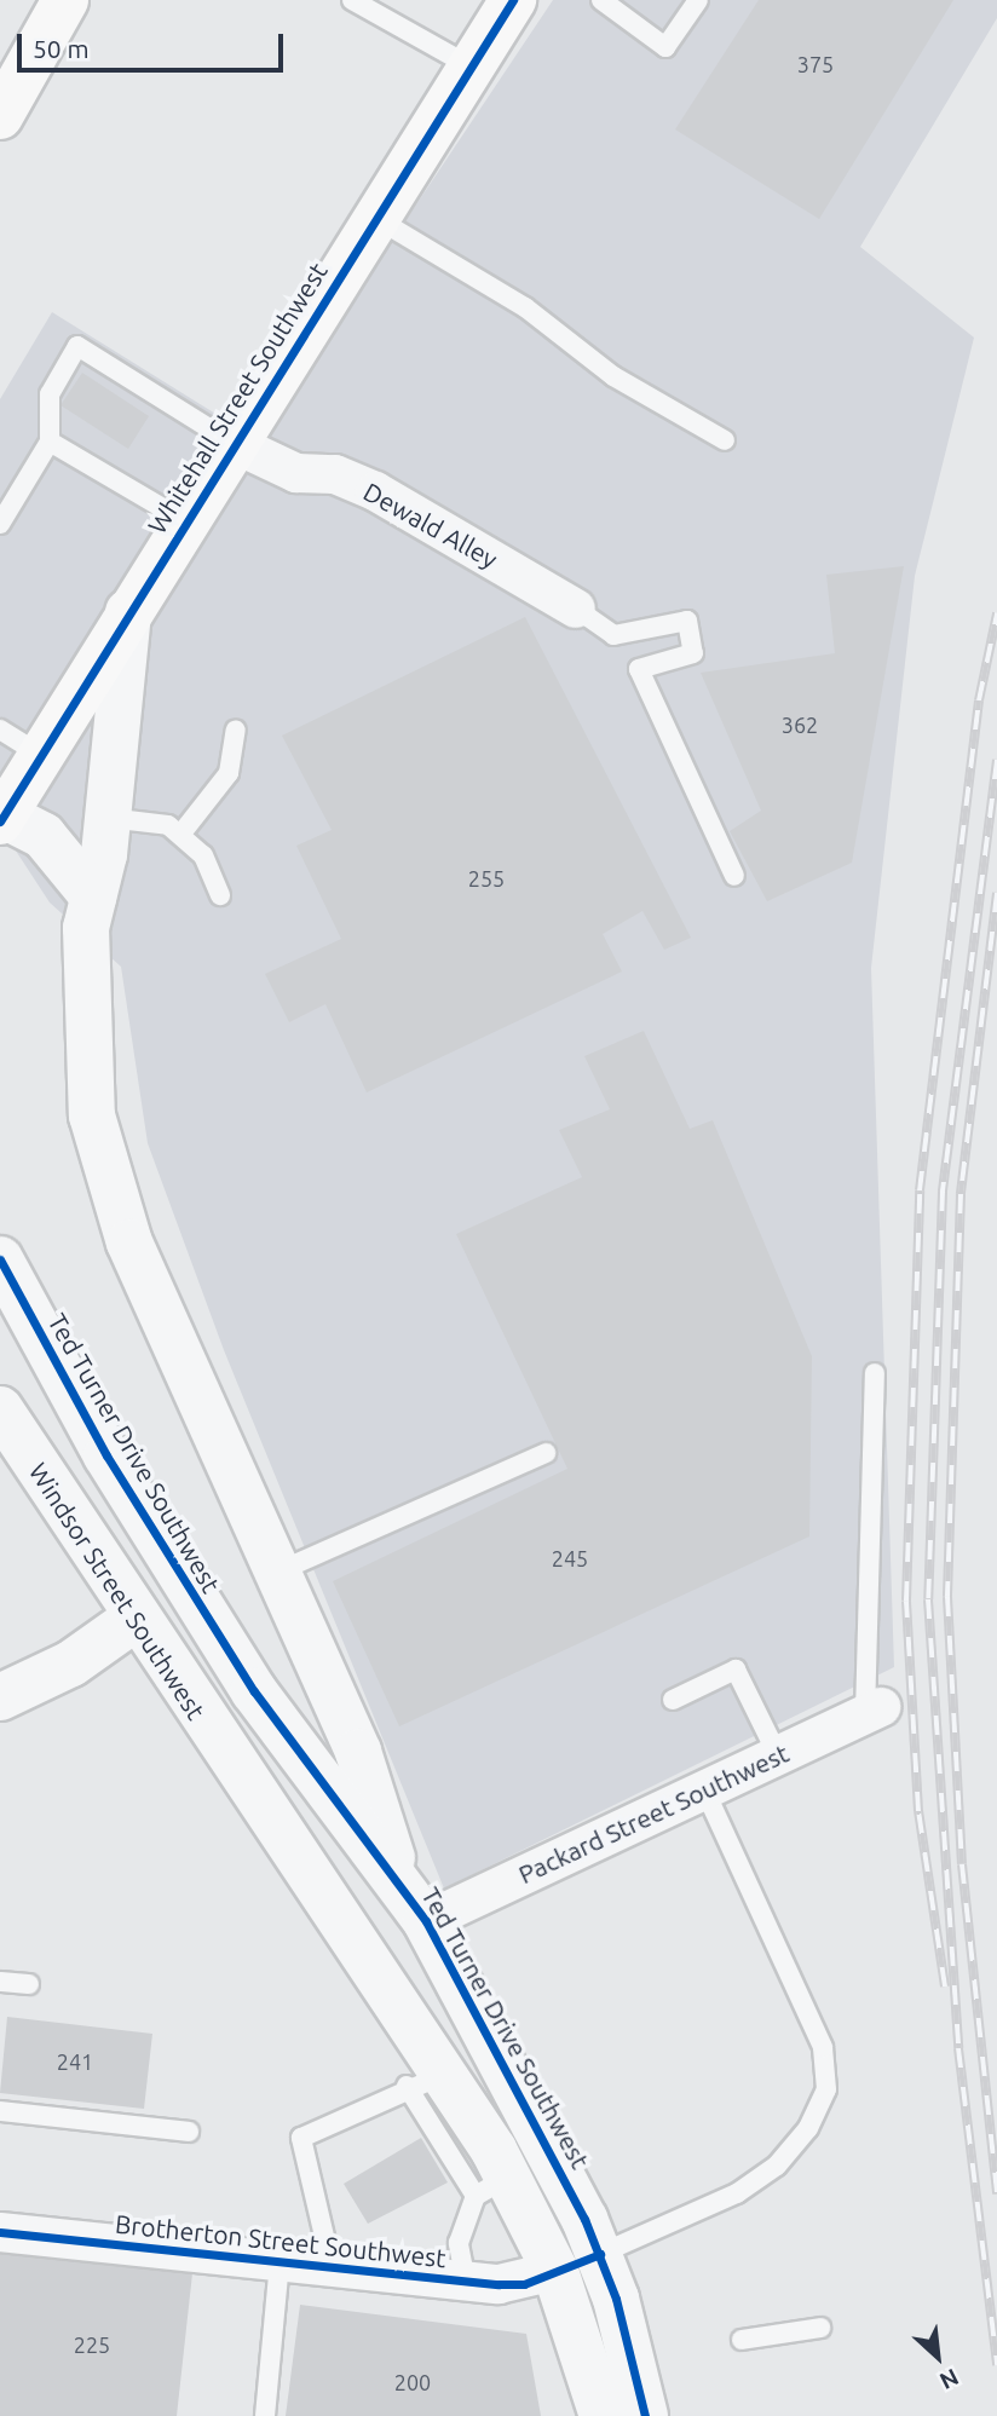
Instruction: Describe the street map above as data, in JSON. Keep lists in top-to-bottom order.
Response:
{
  "streets": {
    "main road": ["Whitehall Street Southwest"],
    "street": [
      "Dewald Alley",
      "Ted Turner Drive Southwest",
      "Windsor Street Southwest",
      "Packard Street Southwest",
      "Brotherton Street Southwest"
    ]
  },
  "crossings": [
    ["Whitehall Street Southwest", "Dewald Alley"],
    ["Whitehall Street Southwest", "Ted Turner Drive Southwest"],
    ["Ted Turner Drive Southwest", "Packard Street Southwest"]
  ],
  "house_numbers": [
    "375",
    "362",
    "255",
    "245",
    "241",
    "225",
    "200"
  ],
  "scale_bar": "50 m",
  "north": "bottom right"
}
